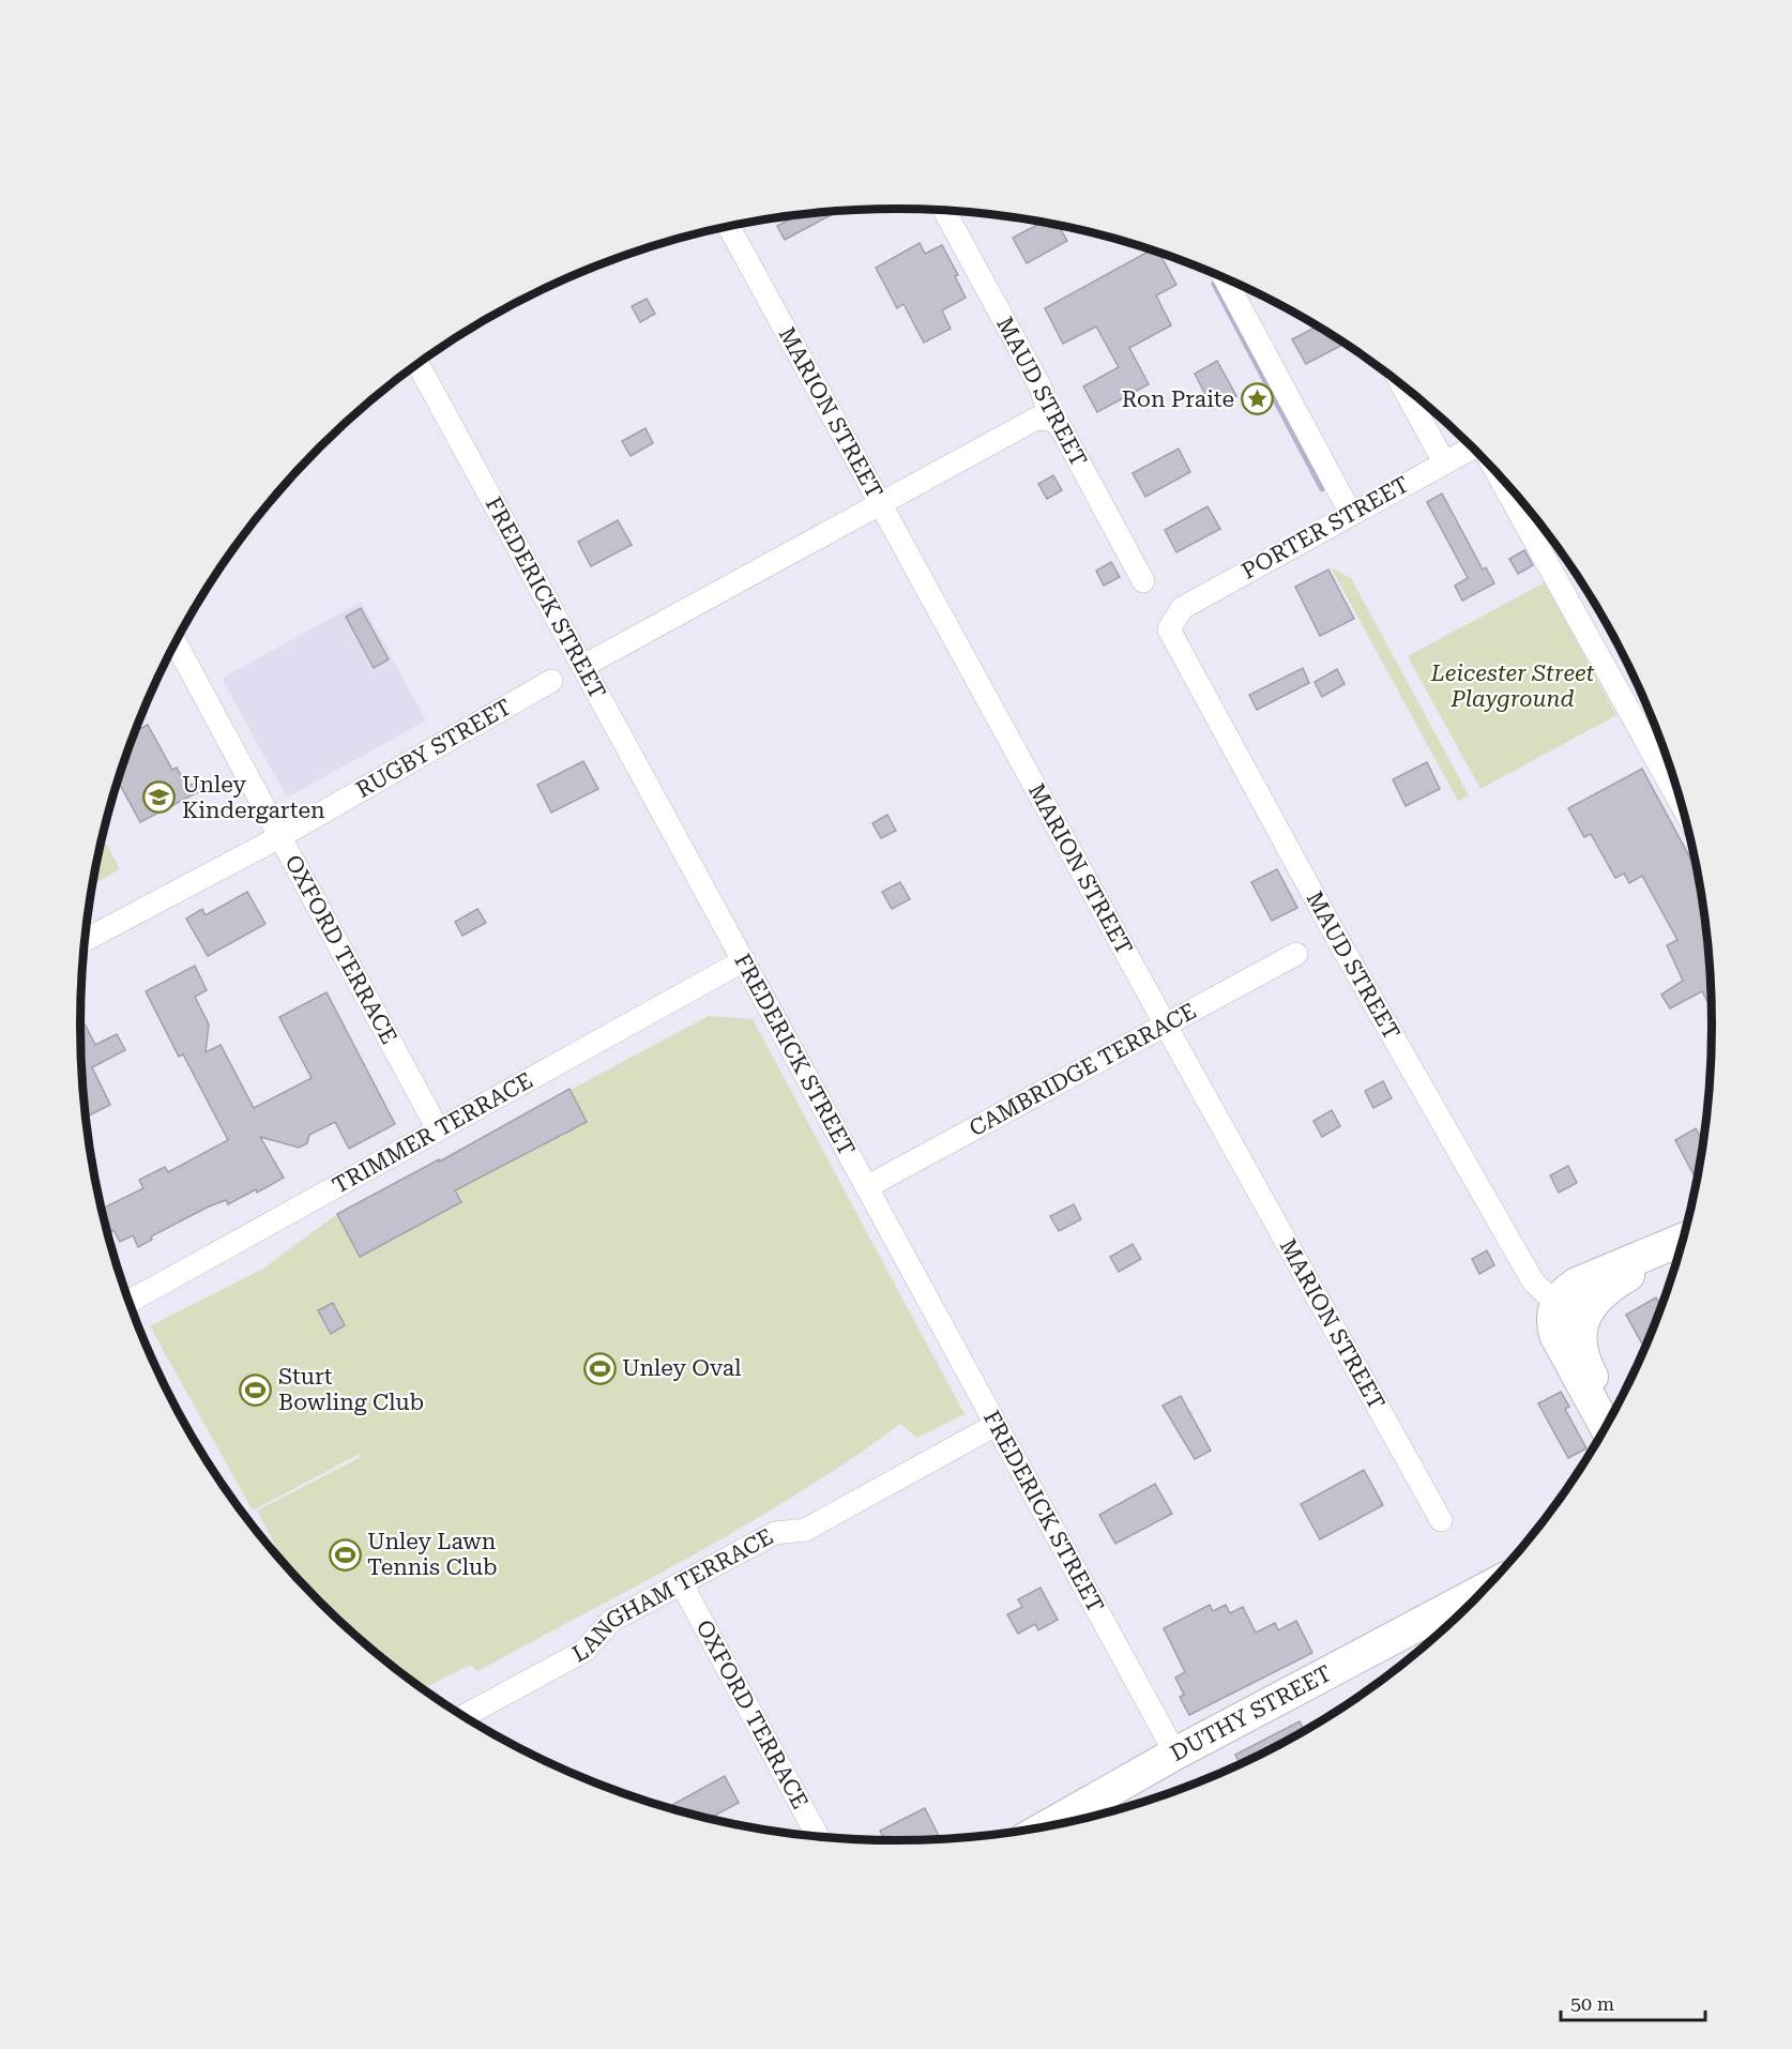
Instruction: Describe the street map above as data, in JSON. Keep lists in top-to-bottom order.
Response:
{
  "streets": {
    "street": [
      "MAUD STREET",
      "MARION STREET",
      "PORTER STREET",
      "FREDERICK STREET",
      "RUGBY STREET",
      "OXFORD TERRACE",
      "CAMBRIDGE TERRACE",
      "TRIMMER TERRACE",
      "LANGHAM TERRACE",
      "DUTHY STREET"
    ]
  },
  "crossings": [
    ["MAUD STREET", "PORTER STREET"],
    ["MARION STREET", "CAMBRIDGE TERRACE"],
    ["FREDERICK STREET", "CAMBRIDGE TERRACE"],
    ["FREDERICK STREET", "TRIMMER TERRACE"],
    ["FREDERICK STREET", "LANGHAM TERRACE"],
    ["FREDERICK STREET", "DUTHY STREET"],
    ["RUGBY STREET", "OXFORD TERRACE"],
    ["OXFORD TERRACE", "TRIMMER TERRACE"],
    ["OXFORD TERRACE", "LANGHAM TERRACE"]
  ],
  "parks": ["Leicester Street Playground"],
  "places": {
    "place": ["Ron Praite"],
    "school or university": ["Unley Kindergarten"],
    "sports": ["Unley Oval", "Sturt Bowling Club", "Unley Lawn Tennis Club"]
  },
  "scale_bar": "50 m"
}
